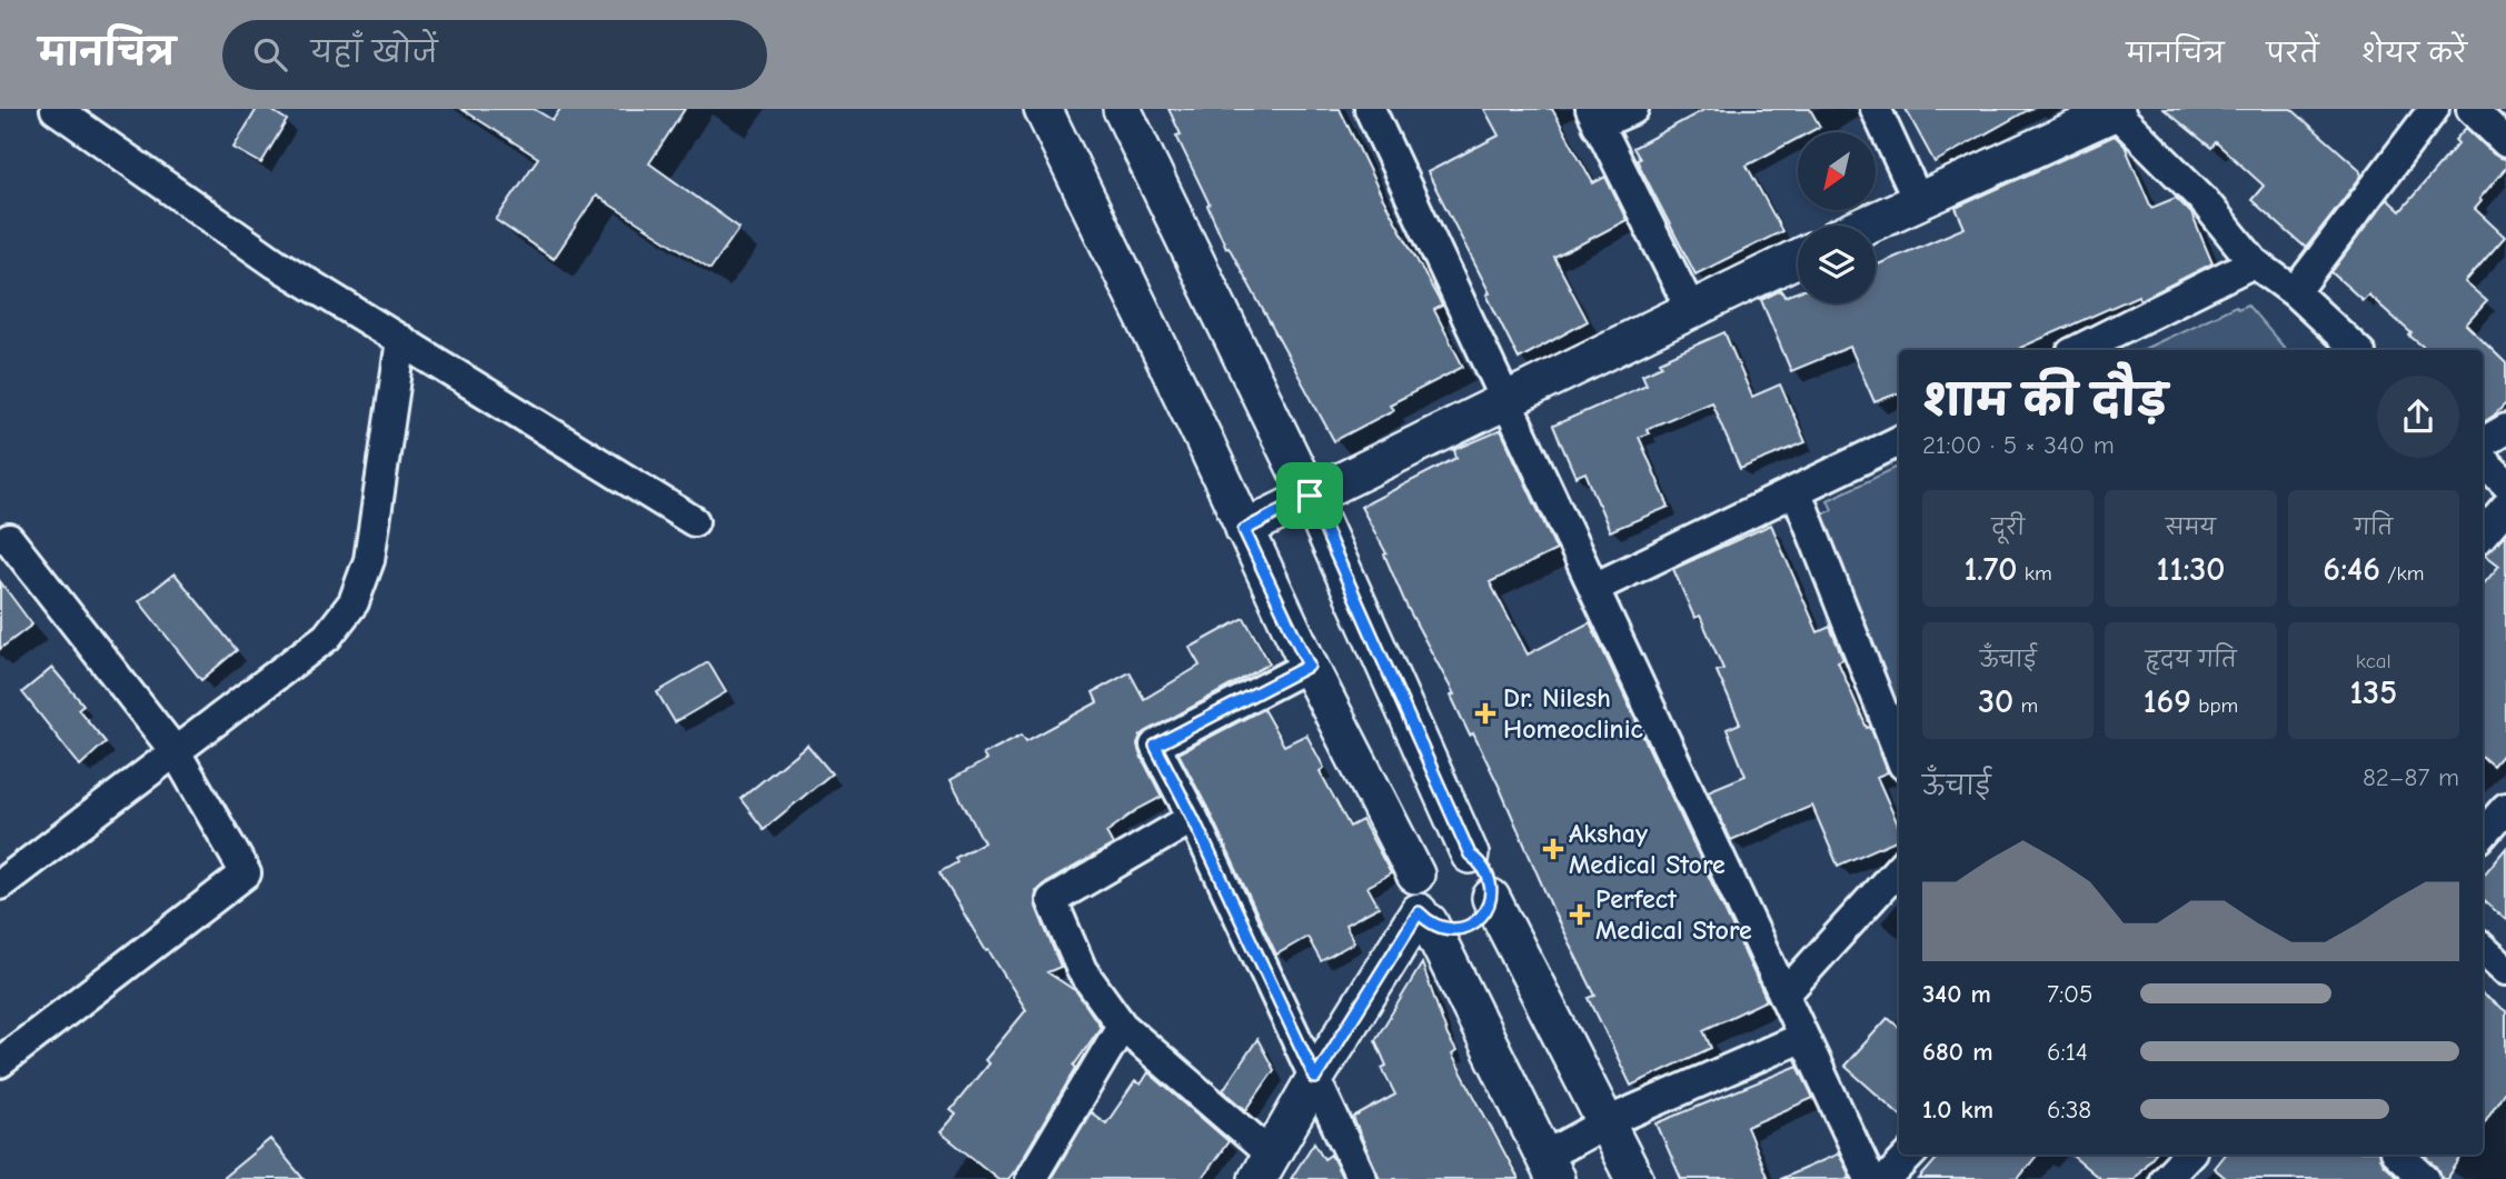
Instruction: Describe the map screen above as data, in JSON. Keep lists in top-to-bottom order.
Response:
{
  "places": {
    "health": ["Dr. Nilesh Homeoclinic", "Akshay Medical Store", "Perfect Medical Store"]
  },
  "north": "bottom left",
  "page": {
    "header": "मानचित्र",
    "search": "यहाँ खोजें",
    "nav": ["मानचित्र", "परतें", "शेयर करें"],
    "heading": ["शाम की दौड़", "21:00 · 5 × 340 m"],
    "stats": [
      ["दूरी", "1.70 km"],
      ["समय", "11:30"],
      ["गति", "6:46 /km"],
      ["ऊँचाई", "30 m"],
      ["हृदय गति", "169 bpm"],
      ["kcal", "135"]
    ],
    "chart": ["ऊँचाई", "82–87 m"],
    "list": [
      {
        "name": "340 m",
        "note": "7:05"
      },
      {
        "name": "680 m",
        "note": "6:14"
      },
      {
        "name": "1.0 km",
        "note": "6:38"
      }
    ]
  }
}
